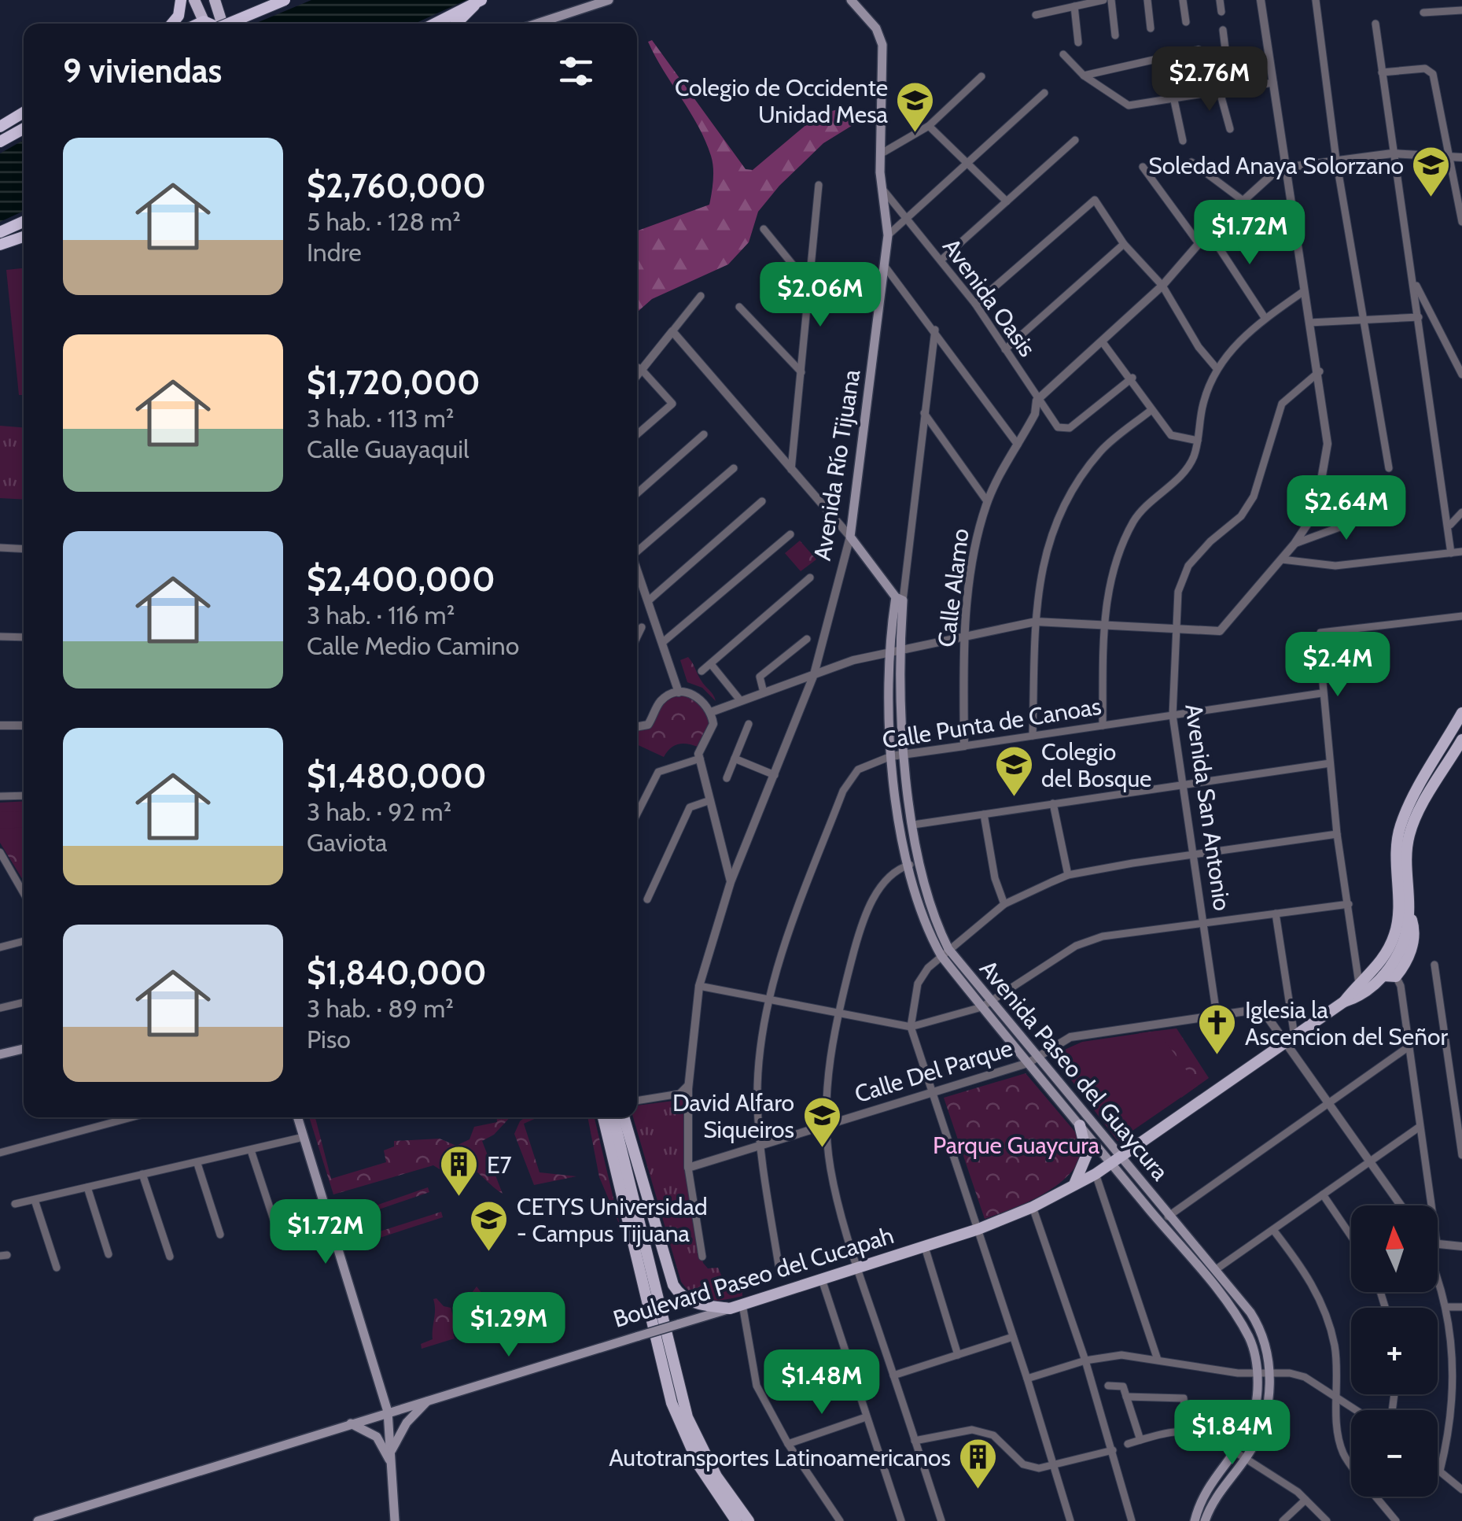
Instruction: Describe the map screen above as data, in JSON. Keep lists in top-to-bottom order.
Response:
{
  "streets": {
    "main road": ["Avenida Río Tijuana", "Avenida Paseo del Guaycura", "Boulevard Paseo del Cucapah"],
    "street": [
      "Avenida Oasis",
      "Calle Alamo",
      "Calle Punta de Canoas",
      "Avenida San Antonio",
      "Calle Del Parque"
    ]
  },
  "crossings": [
    ["Avenida Oasis", "Calle Alamo"],
    ["Avenida Río Tijuana", "Calle Del Parque"],
    ["Calle Alamo", "Calle Punta de Canoas"],
    ["Calle Punta de Canoas", "Avenida San Antonio"],
    ["Calle Punta de Canoas", "Avenida Paseo del Guaycura"],
    ["Calle Punta de Canoas", "Calle Del Parque"],
    ["Avenida San Antonio", "Calle Del Parque"],
    ["Avenida Paseo del Guaycura", "Calle Del Parque"],
    ["Avenida Paseo del Guaycura", "Boulevard Paseo del Cucapah"],
    ["Calle Del Parque", "Boulevard Paseo del Cucapah"]
  ],
  "parks": ["Parque Guaycura"],
  "places": {
    "school or university": [
      "Colegio de Occidente Unidad Mesa",
      "Soledad Anaya Solorzano",
      "Colegio del Bosque",
      "David Alfaro Siqueiros",
      "CETYS Universidad - Campus Tijuana"
    ],
    "church": ["Iglesia la Ascencion del Señor"],
    "building": ["E7", "Autotransportes Latinoamericanos"]
  },
  "north": "top",
  "page": {
    "heading": "9 viviendas",
    "price": [
      "$2.76M",
      "$1.72M",
      "$2.06M",
      "$2.64M",
      "$2.4M",
      "$1.72M",
      "$1.29M",
      "$1.48M",
      "$1.84M"
    ],
    "list": [
      {
        "name": "$2,760,000",
        "note": "5 hab. · 128 m² · Indre"
      },
      {
        "name": "$1,720,000",
        "note": "3 hab. · 113 m² · Calle Guayaquil"
      },
      {
        "name": "$2,400,000",
        "note": "3 hab. · 116 m² · Calle Medio Camino"
      },
      {
        "name": "$1,480,000",
        "note": "3 hab. · 92 m² · Gaviota"
      },
      {
        "name": "$1,840,000",
        "note": "3 hab. · 89 m² · Piso"
      }
    ],
    "map_buttons": ["+", "−"]
  }
}
